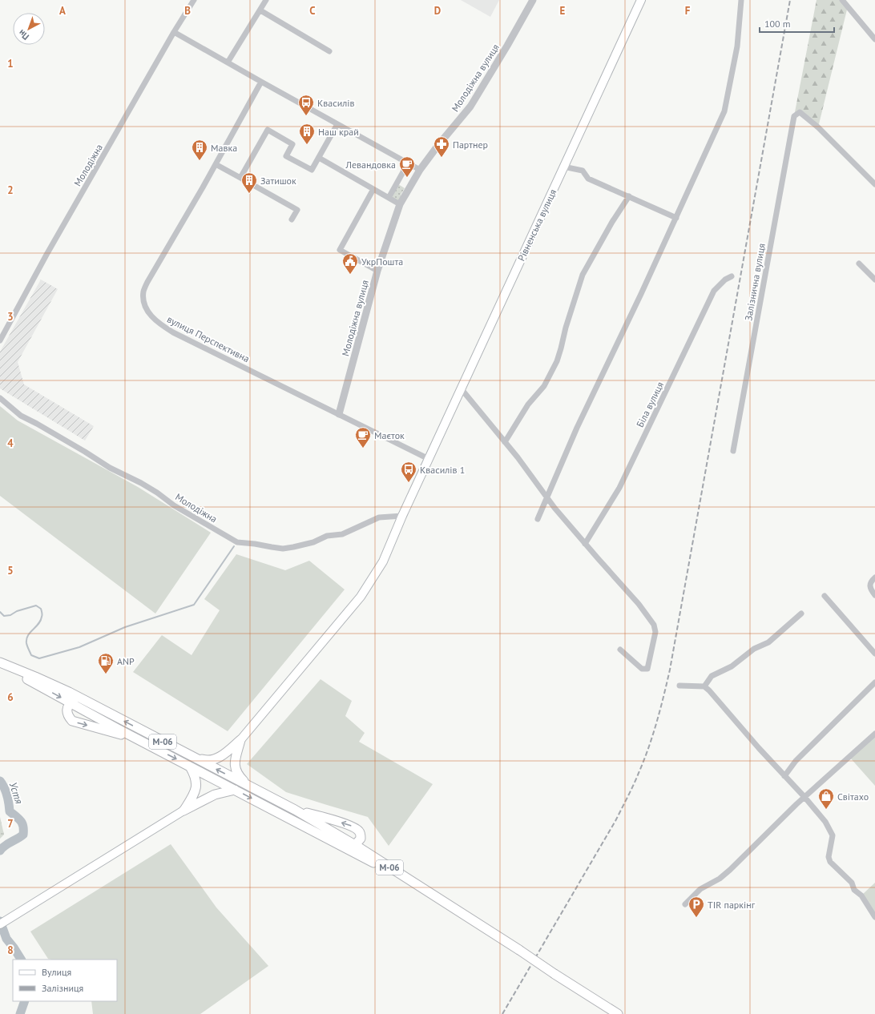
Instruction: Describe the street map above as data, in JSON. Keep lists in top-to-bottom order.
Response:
{
  "streets": {
    "highway": ["М-06"],
    "main road": ["Рівненська вулиця"],
    "street": [
      "Молодіжна вулиця",
      "Молодіжна",
      "Залізнична вулиця",
      "вулиця Перспективна",
      "Біла вулиця"
    ]
  },
  "crossings": [
    ["Молодіжна вулиця", "вулиця Перспективна"],
    ["Молодіжна", "Рівненська вулиця"],
    ["Рівненська вулиця", "вулиця Перспективна"]
  ],
  "water": ["Устя"],
  "places": {
    "bus stop": ["Квасилів", "Квасилів 1"],
    "building": ["Наш край", "Мавка", "Затишок"],
    "pharmacy": ["Партнер"],
    "cafe": ["Левандовка", "Маєток"],
    "public building": ["УкрПошта"],
    "fuel station": ["ANP"],
    "shop": ["Світахо"],
    "parking": ["TIR паркінг"]
  },
  "legend": ["Вулиця", "Залізниця"],
  "scale_bar": "100 m",
  "north": "bottom left",
  "grid": {
    "columns": [
      "A",
      "B",
      "C",
      "D",
      "E",
      "F"
    ],
    "rows": [
      "1",
      "2",
      "3",
      "4",
      "5",
      "6",
      "7",
      "8"
    ]
  }
}
